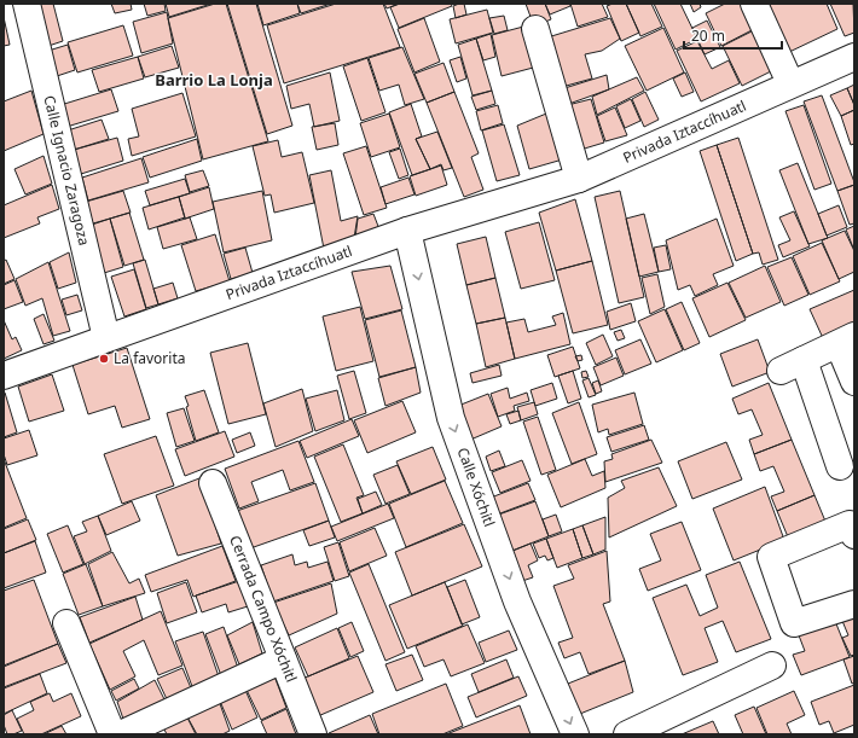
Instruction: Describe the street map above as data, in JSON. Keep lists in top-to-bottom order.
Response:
{
  "streets": {
    "street": [
      "Privada Iztaccíhuatl",
      "Calle Ignacio Zaragoza",
      "Calle Xóchitl",
      "Cerrada Campo Xóchitl"
    ]
  },
  "crossings": [
    ["Privada Iztaccíhuatl", "Calle Ignacio Zaragoza"],
    ["Privada Iztaccíhuatl", "Calle Xóchitl"]
  ],
  "one_way": ["Calle Xóchitl"],
  "districts": ["Barrio La Lonja"],
  "places": ["La favorita"],
  "scale_bar": "20 m"
}
